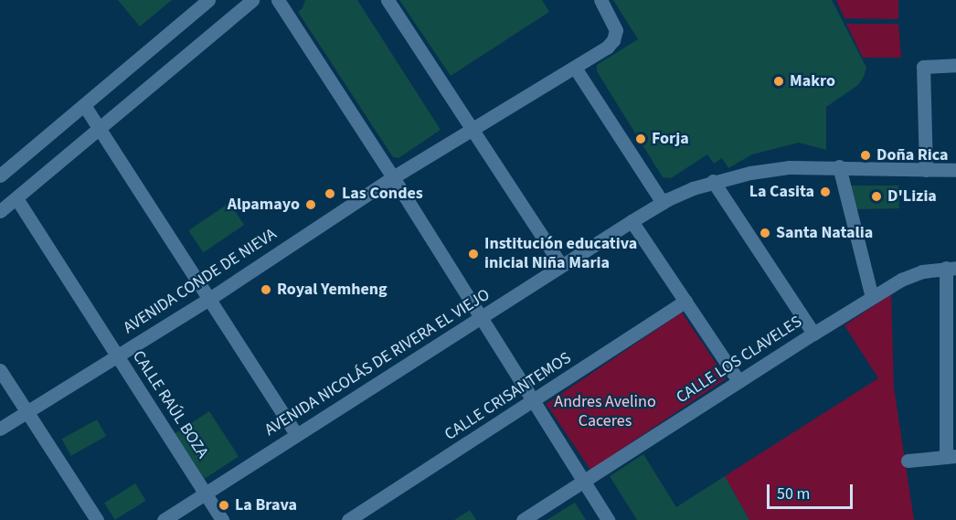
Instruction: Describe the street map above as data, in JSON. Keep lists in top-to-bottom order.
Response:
{
  "streets": {
    "street": [
      "AVENIDA CONDE DE NIEVA",
      "CALLE LOS CLAVELES",
      "AVENIDA NICOLÁS DE RIVERA EL VIEJO",
      "CALLE CRISANTEMOS",
      "CALLE RAÚL BOZA"
    ]
  },
  "crossings": [
    ["AVENIDA CONDE DE NIEVA", "CALLE RAÚL BOZA"],
    ["AVENIDA NICOLÁS DE RIVERA EL VIEJO", "CALLE RAÚL BOZA"]
  ],
  "parks": ["Andres Avelino Caceres"],
  "places": [
    "Makro",
    "Forja",
    "Doña Rica",
    "La Casita",
    "Las Condes",
    "D'Lizia",
    "Alpamayo",
    "Santa Natalia",
    "Institución educativa inicial Niña Maria",
    "Royal Yemheng",
    "La Brava"
  ],
  "scale_bar": "50 m"
}
